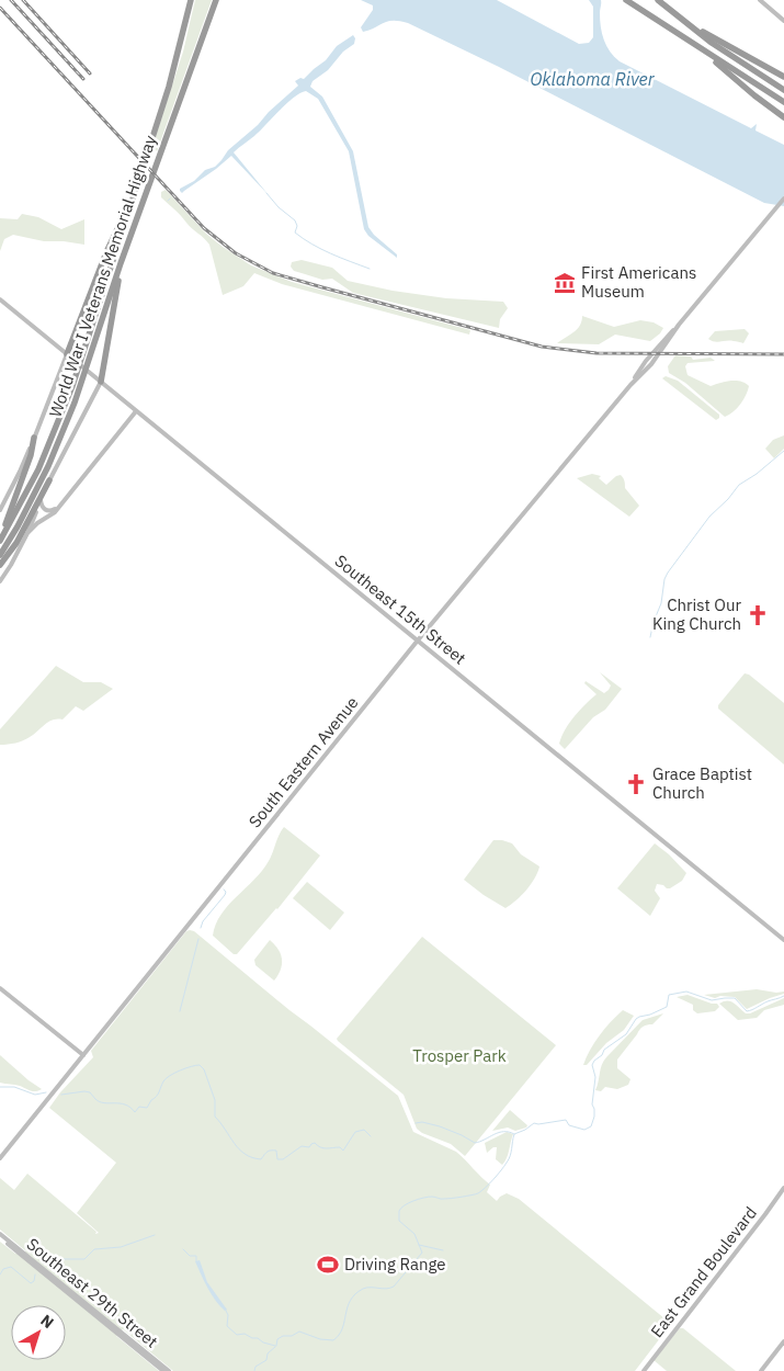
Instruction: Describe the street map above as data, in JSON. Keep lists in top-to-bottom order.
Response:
{
  "streets": {
    "highway": ["World War I Veterans Memorial Highway"],
    "main road": [
      "Southeast 15th Street",
      "South Eastern Avenue",
      "East Grand Boulevard",
      "Southeast 29th Street"
    ]
  },
  "crossings": [
    ["Southeast 15th Street", "South Eastern Avenue"]
  ],
  "water": ["Oklahoma River"],
  "parks": ["Trosper Park"],
  "places": {
    "museum": ["First Americans Museum"],
    "church": ["Christ Our King Church", "Grace Baptist Church"],
    "sports": ["Driving Range"]
  },
  "north": "top right"
}
